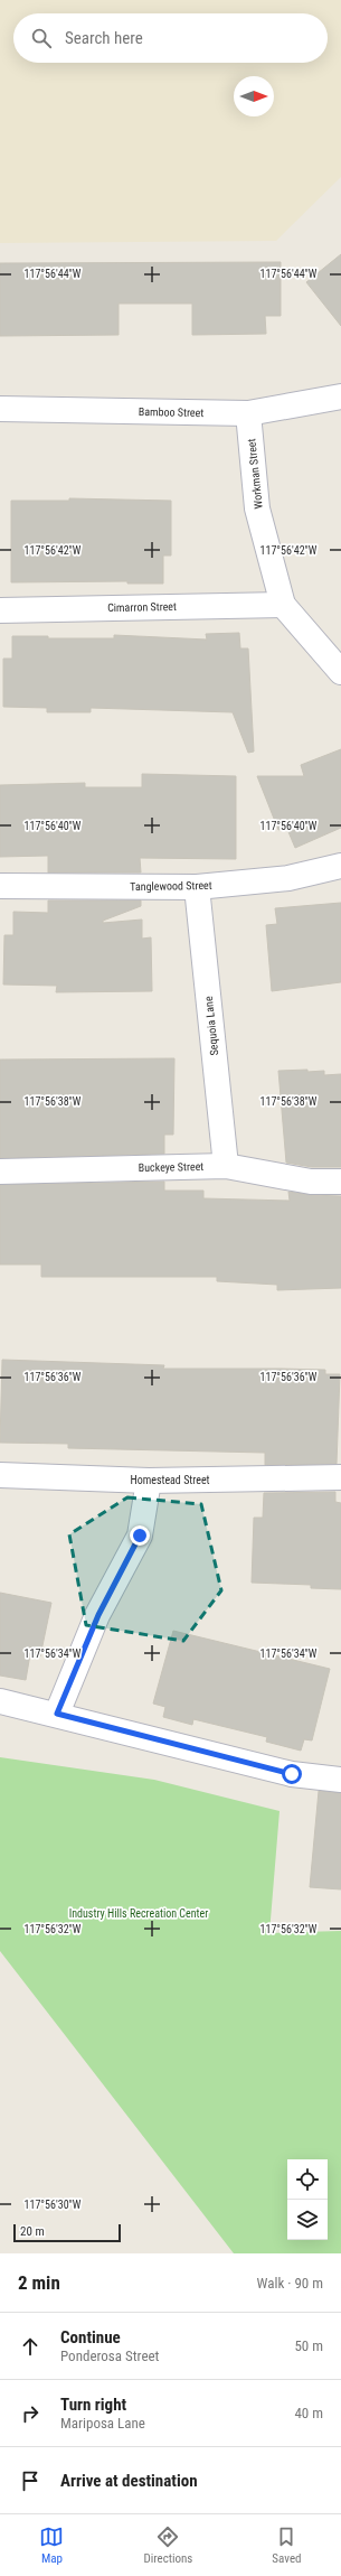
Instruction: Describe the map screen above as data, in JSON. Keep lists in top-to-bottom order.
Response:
{
  "streets": {
    "street": [
      "Bamboo Street",
      "Workman Street",
      "Cimarron Street",
      "Tanglewood Street",
      "Sequoia Lane",
      "Buckeye Street",
      "Homestead Street"
    ]
  },
  "crossings": [
    ["Bamboo Street", "Workman Street"],
    ["Workman Street", "Cimarron Street"],
    ["Tanglewood Street", "Sequoia Lane"],
    ["Sequoia Lane", "Buckeye Street"]
  ],
  "parks": ["Industry Hills Recreation Center"],
  "scale_bar": "20 m",
  "north": "right",
  "page": {
    "search": "Search here",
    "scale": "20 m",
    "heading": ["2 min", "Walk · 90 m"],
    "list": [
      ["Continue", "Ponderosa Street", "50 m"],
      ["Turn right", "Mariposa Lane", "40 m"],
      "Arrive at destination"
    ],
    "nav": ["Map", "Directions", "Saved"]
  },
  "coordinates": [
    "117°56'44\"W",
    "117°56'42\"W",
    "117°56'40\"W",
    "117°56'38\"W",
    "117°56'36\"W",
    "117°56'34\"W",
    "117°56'32\"W",
    "117°56'30\"W"
  ]
}
